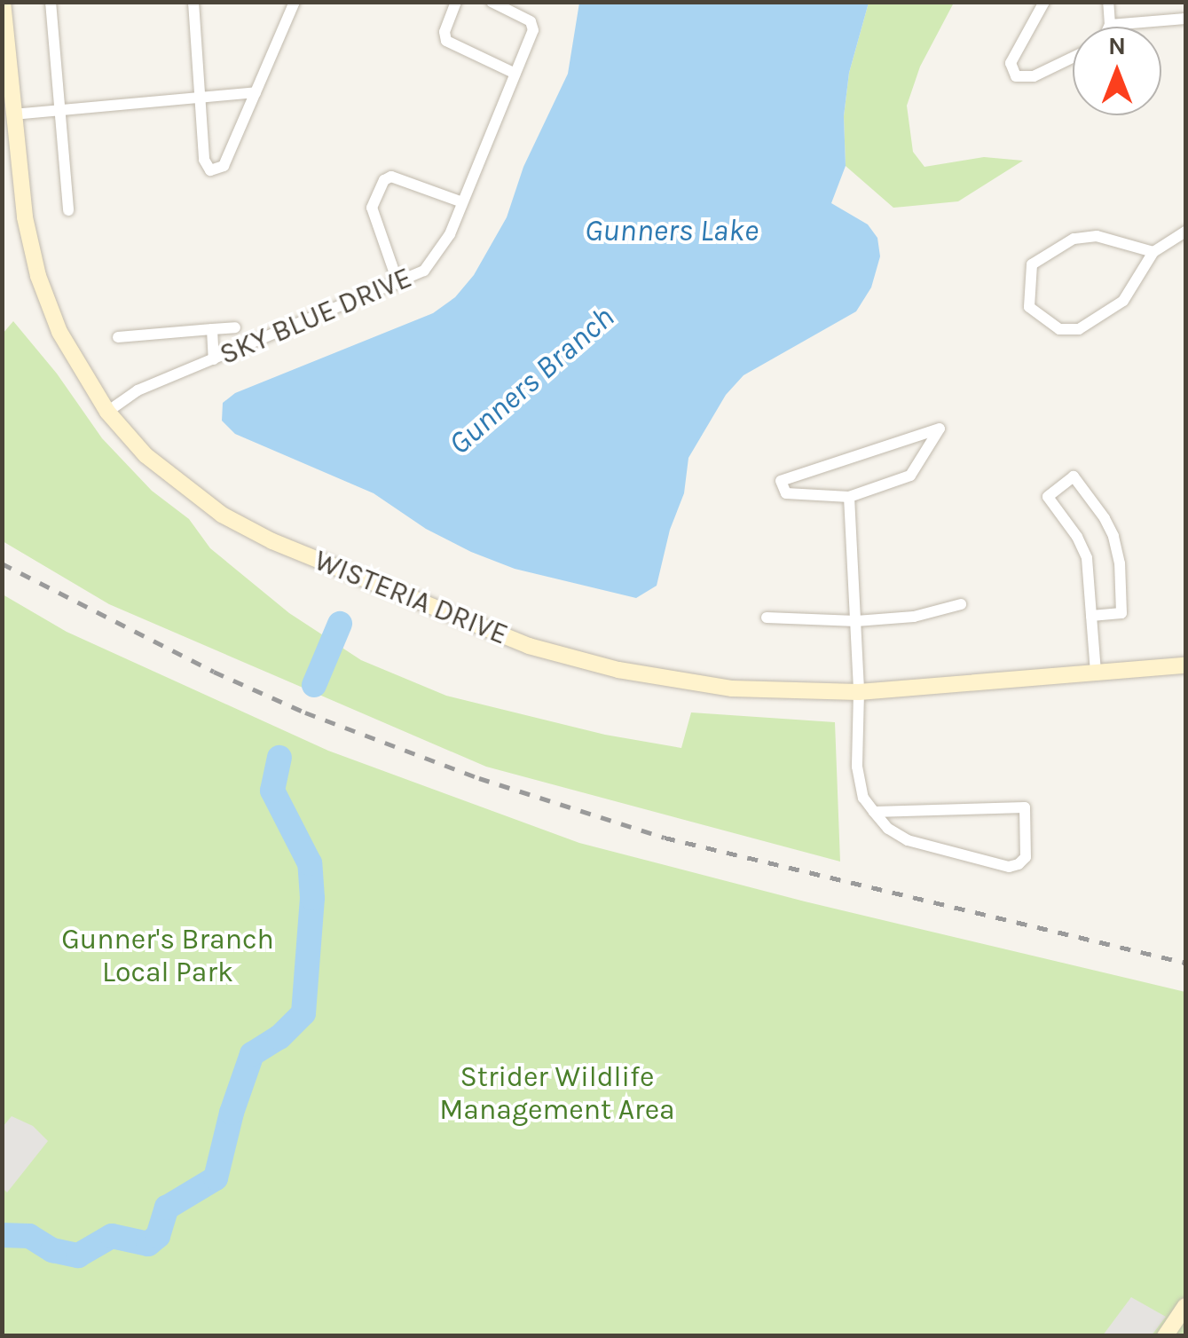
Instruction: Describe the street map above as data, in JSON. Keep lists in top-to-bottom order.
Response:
{
  "streets": {
    "street": ["SKY BLUE DRIVE", "WISTERIA DRIVE"]
  },
  "crossings": [
    ["SKY BLUE DRIVE", "WISTERIA DRIVE"]
  ],
  "water": ["Gunners Lake", "Gunners Branch"],
  "parks": ["Gunner's Branch Local Park", "Strider Wildlife Management Area"],
  "north": "top"
}
